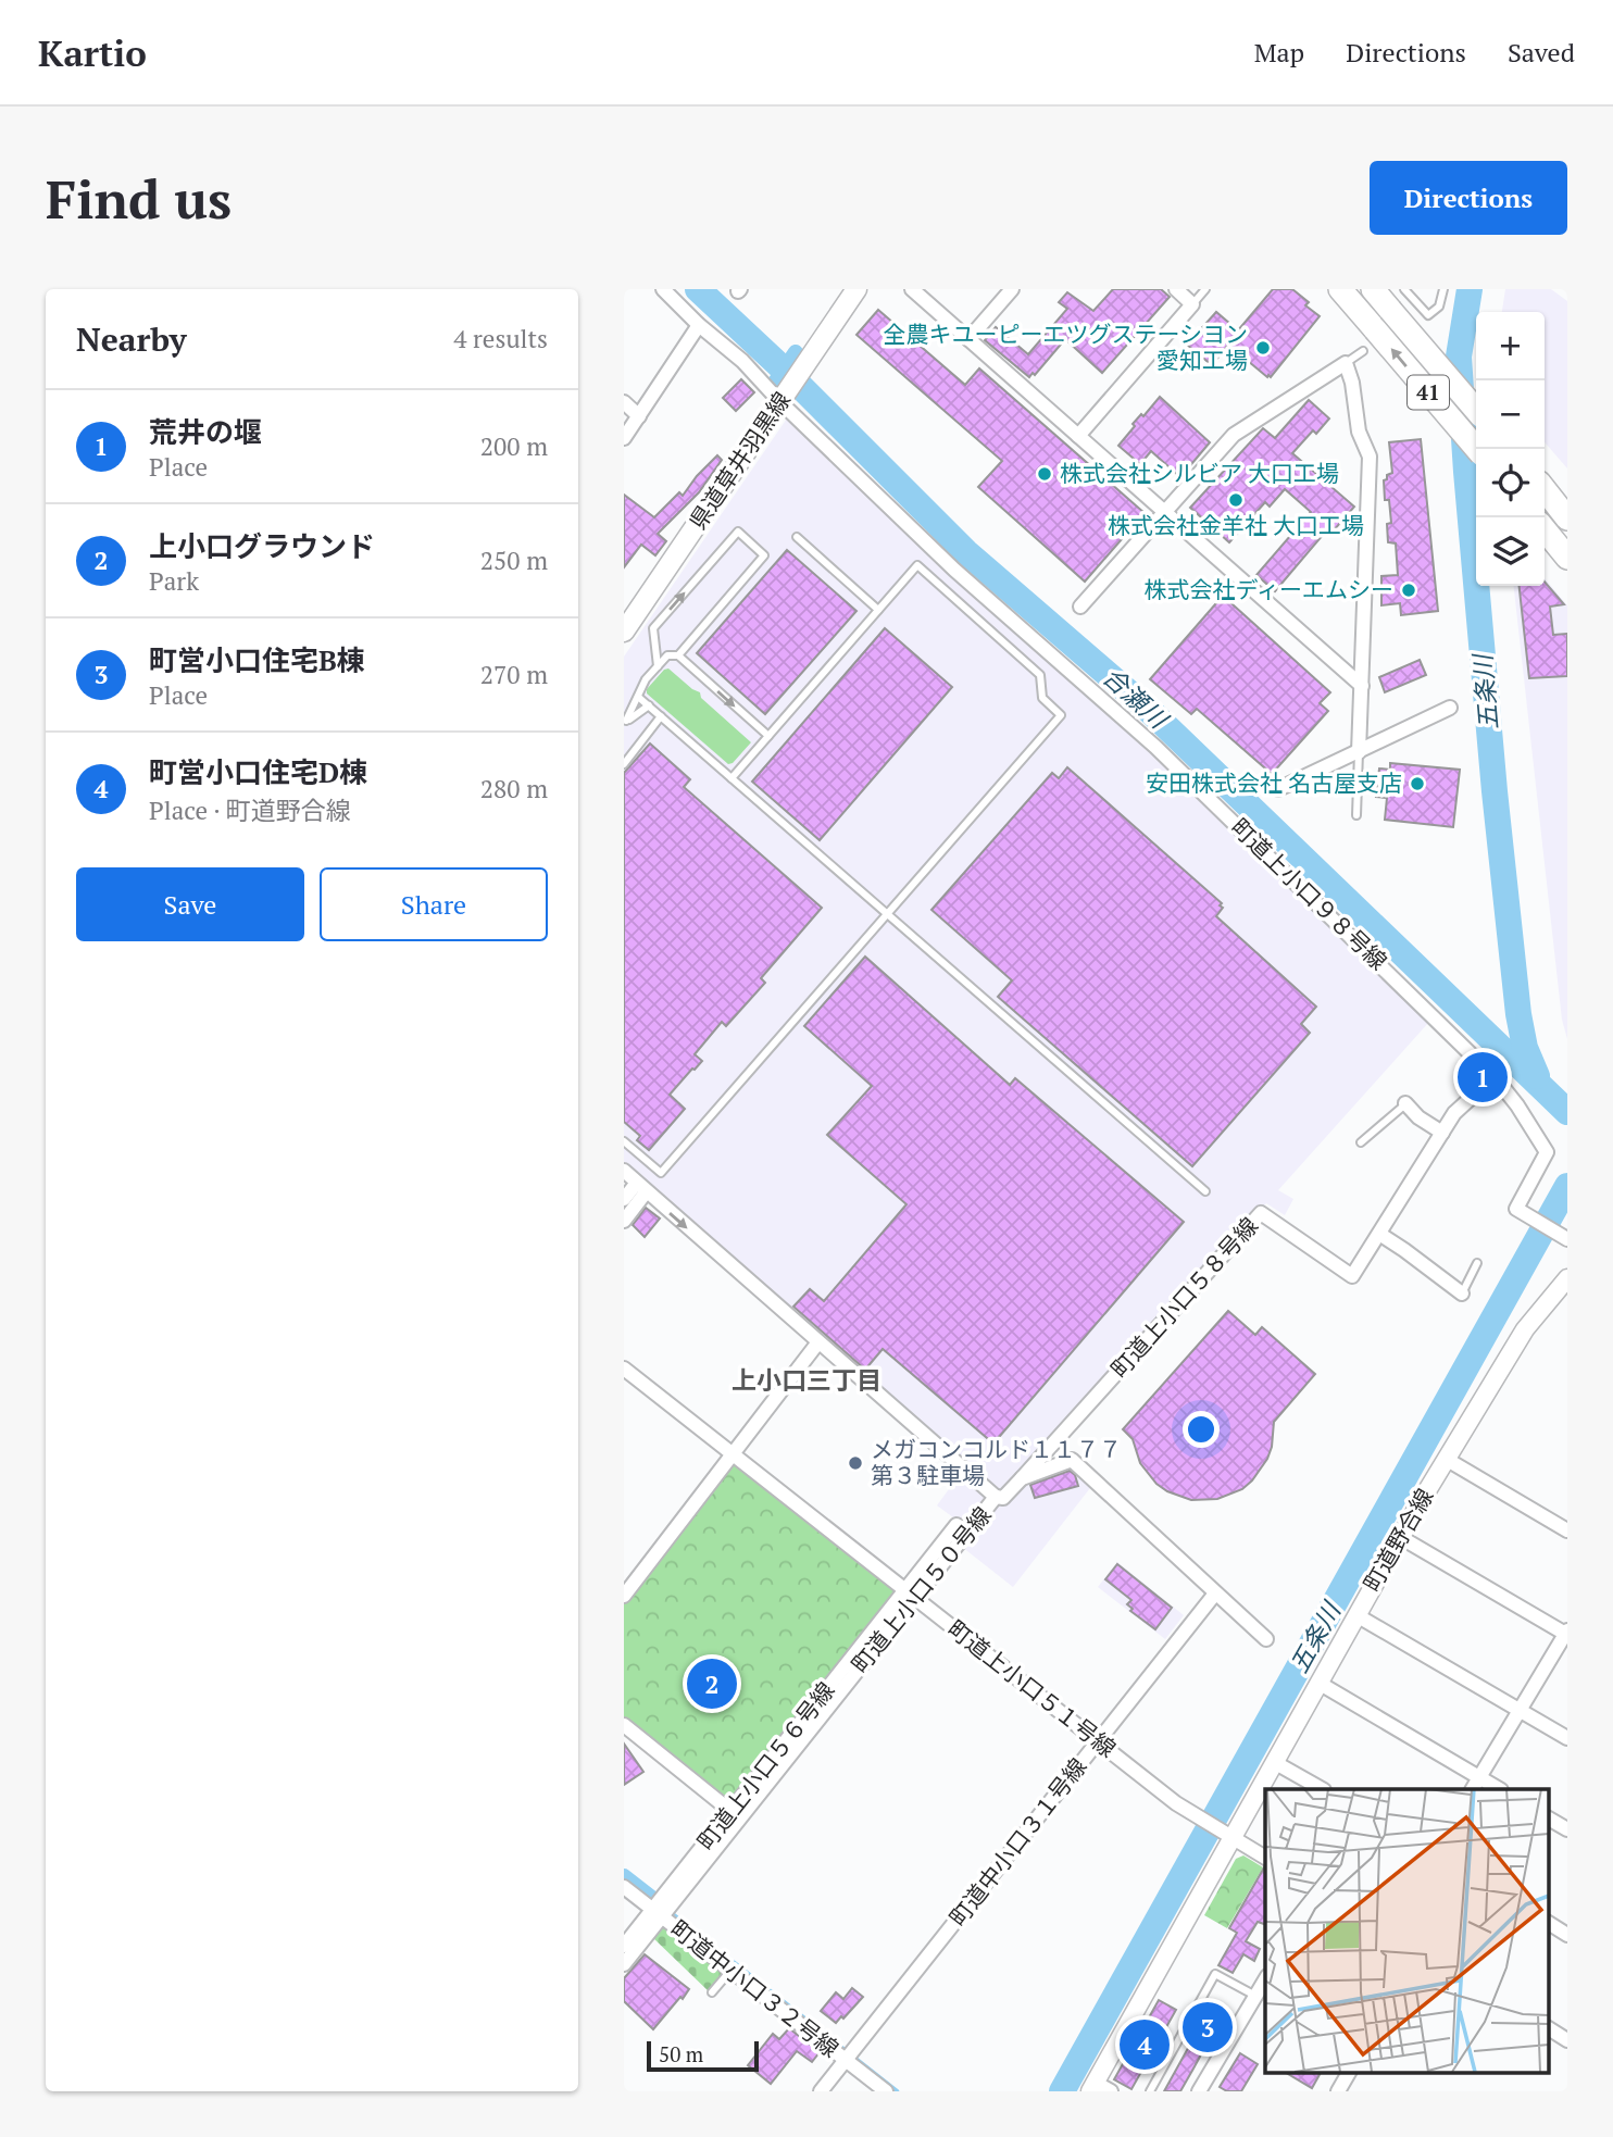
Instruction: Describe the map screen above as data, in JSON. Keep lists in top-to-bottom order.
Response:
{
  "streets": {
    "highway": ["41"],
    "main road": ["県道草井羽黒線"],
    "street": [
      "町道上小口９８号線",
      "町道上小口５８号線",
      "町道野合線",
      "町道上小口５０号線",
      "町道上小口５１号線",
      "町道上小口５６号線",
      "町道中小口３１号線",
      "町道中小口３２号線"
    ]
  },
  "crossings": [
    ["県道草井羽黒線", "町道上小口９８号線"],
    ["町道上小口９８号線", "町道上小口５８号線"],
    ["町道野合線", "町道上小口５１号線"],
    ["町道上小口５０号線", "町道上小口５６号線"],
    ["町道上小口５１号線", "町道上小口５６号線"],
    ["町道上小口５１号線", "町道中小口３１号線"],
    ["町道上小口５６号線", "町道中小口３２号線"],
    ["町道中小口３１号線", "町道中小口３２号線"]
  ],
  "one_way": ["町道上小口５０号線"],
  "districts": ["上小口三丁目"],
  "water": ["五条川", "合瀬川"],
  "places": [
    "全農キユーピーエツグステーシヨン 愛知工場",
    "株式会社シルビア 大口工場",
    "株式会社金羊社 大口工場",
    "株式会社ディーエムシー",
    "安田株式会社 名古屋支店",
    "メガコンコルド１１７７ 第３駐車場"
  ],
  "scale_bar": "50 m",
  "page": {
    "header": "Kartio",
    "nav": ["Map", "Directions", "Saved"],
    "buttons": [
      "Directions",
      ["Save", "Share"]
    ],
    "title": "Find us",
    "heading": ["Nearby", "4 results"],
    "map_buttons": ["+", "−"],
    "list": [
      {
        "mark": "1",
        "name": "荒井の堰",
        "note": "Place",
        "value": "200 m"
      },
      {
        "mark": "2",
        "name": "上小口グラウンド",
        "note": "Park",
        "value": "250 m"
      },
      {
        "mark": "3",
        "name": "町営小口住宅B棟",
        "note": "Place",
        "value": "270 m"
      },
      {
        "mark": "4",
        "name": "町営小口住宅D棟",
        "note": "Place · 町道野合線",
        "value": "280 m"
      }
    ],
    "pins": [
      "1",
      "2",
      "3",
      "4"
    ],
    "scale": "50 m"
  }
}
